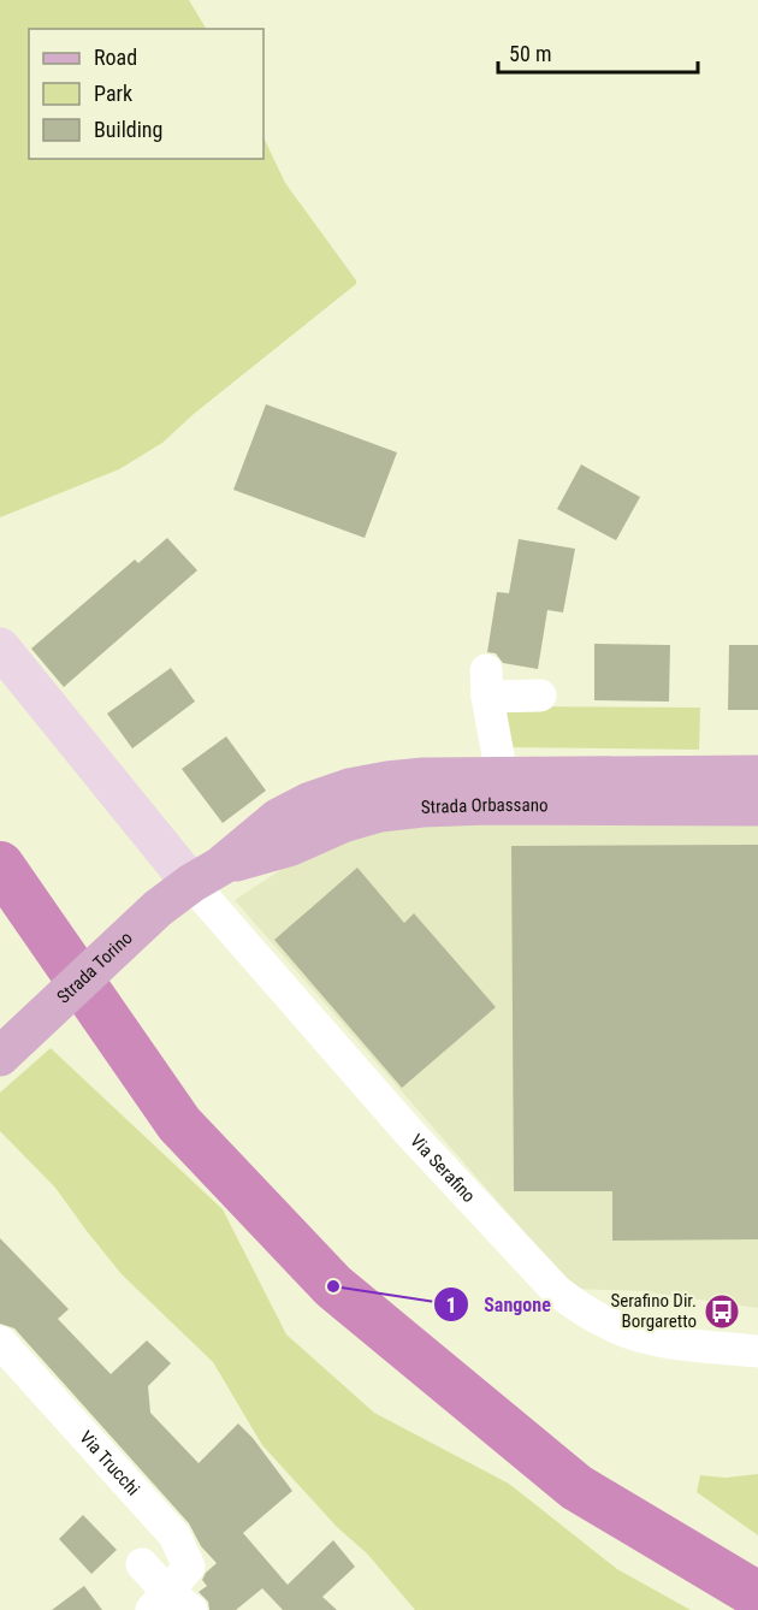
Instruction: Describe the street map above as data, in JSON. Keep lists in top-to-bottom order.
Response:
{
  "streets": {
    "main road": ["Strada Orbassano", "Strada Torino"],
    "street": ["Via Serafino", "Via Trucchi"]
  },
  "crossings": [
    ["Strada Orbassano", "Strada Torino"],
    ["Strada Orbassano", "Via Serafino"],
    ["Strada Torino", "Via Serafino"]
  ],
  "places": {
    "other": ["Sangone"],
    "bus stop": ["Serafino Dir. Borgaretto"]
  },
  "legend": ["Road", "Park", "Building"],
  "scale_bar": "50 m"
}
